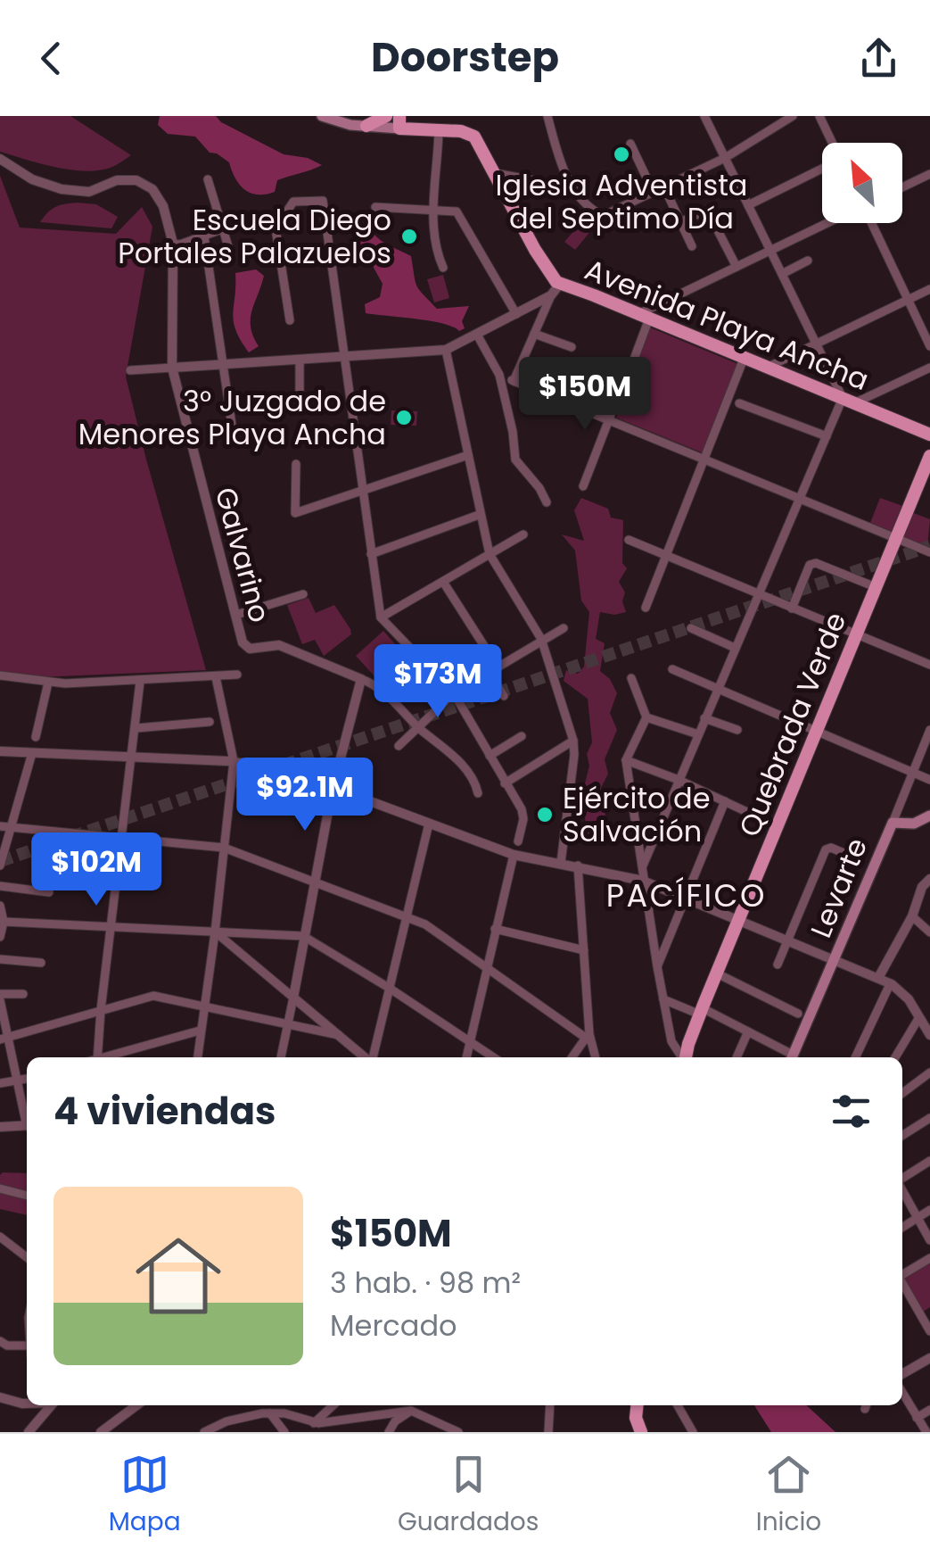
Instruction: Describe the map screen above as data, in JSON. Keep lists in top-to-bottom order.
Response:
{
  "streets": {
    "main road": ["Avenida Playa Ancha", "Quebrada Verde", "Levarte"],
    "street": ["Galvarino"]
  },
  "districts": ["PACÍFICO"],
  "places": [
    "Iglesia Adventista del Septimo Día",
    "Escuela Diego Portales Palazuelos",
    "3° Juzgado de Menores Playa Ancha",
    "Ejército de Salvación"
  ],
  "north": "top left",
  "page": {
    "header": "Doorstep",
    "price": [
      "$150M",
      "$173M",
      "$92.1M",
      "$102M"
    ],
    "heading": "4 viviendas",
    "list": [
      {
        "name": "$150M",
        "note": "3 hab. · 98 m² · Mercado"
      }
    ],
    "tabs": ["Mapa", "Guardados", "Inicio"]
  }
}
